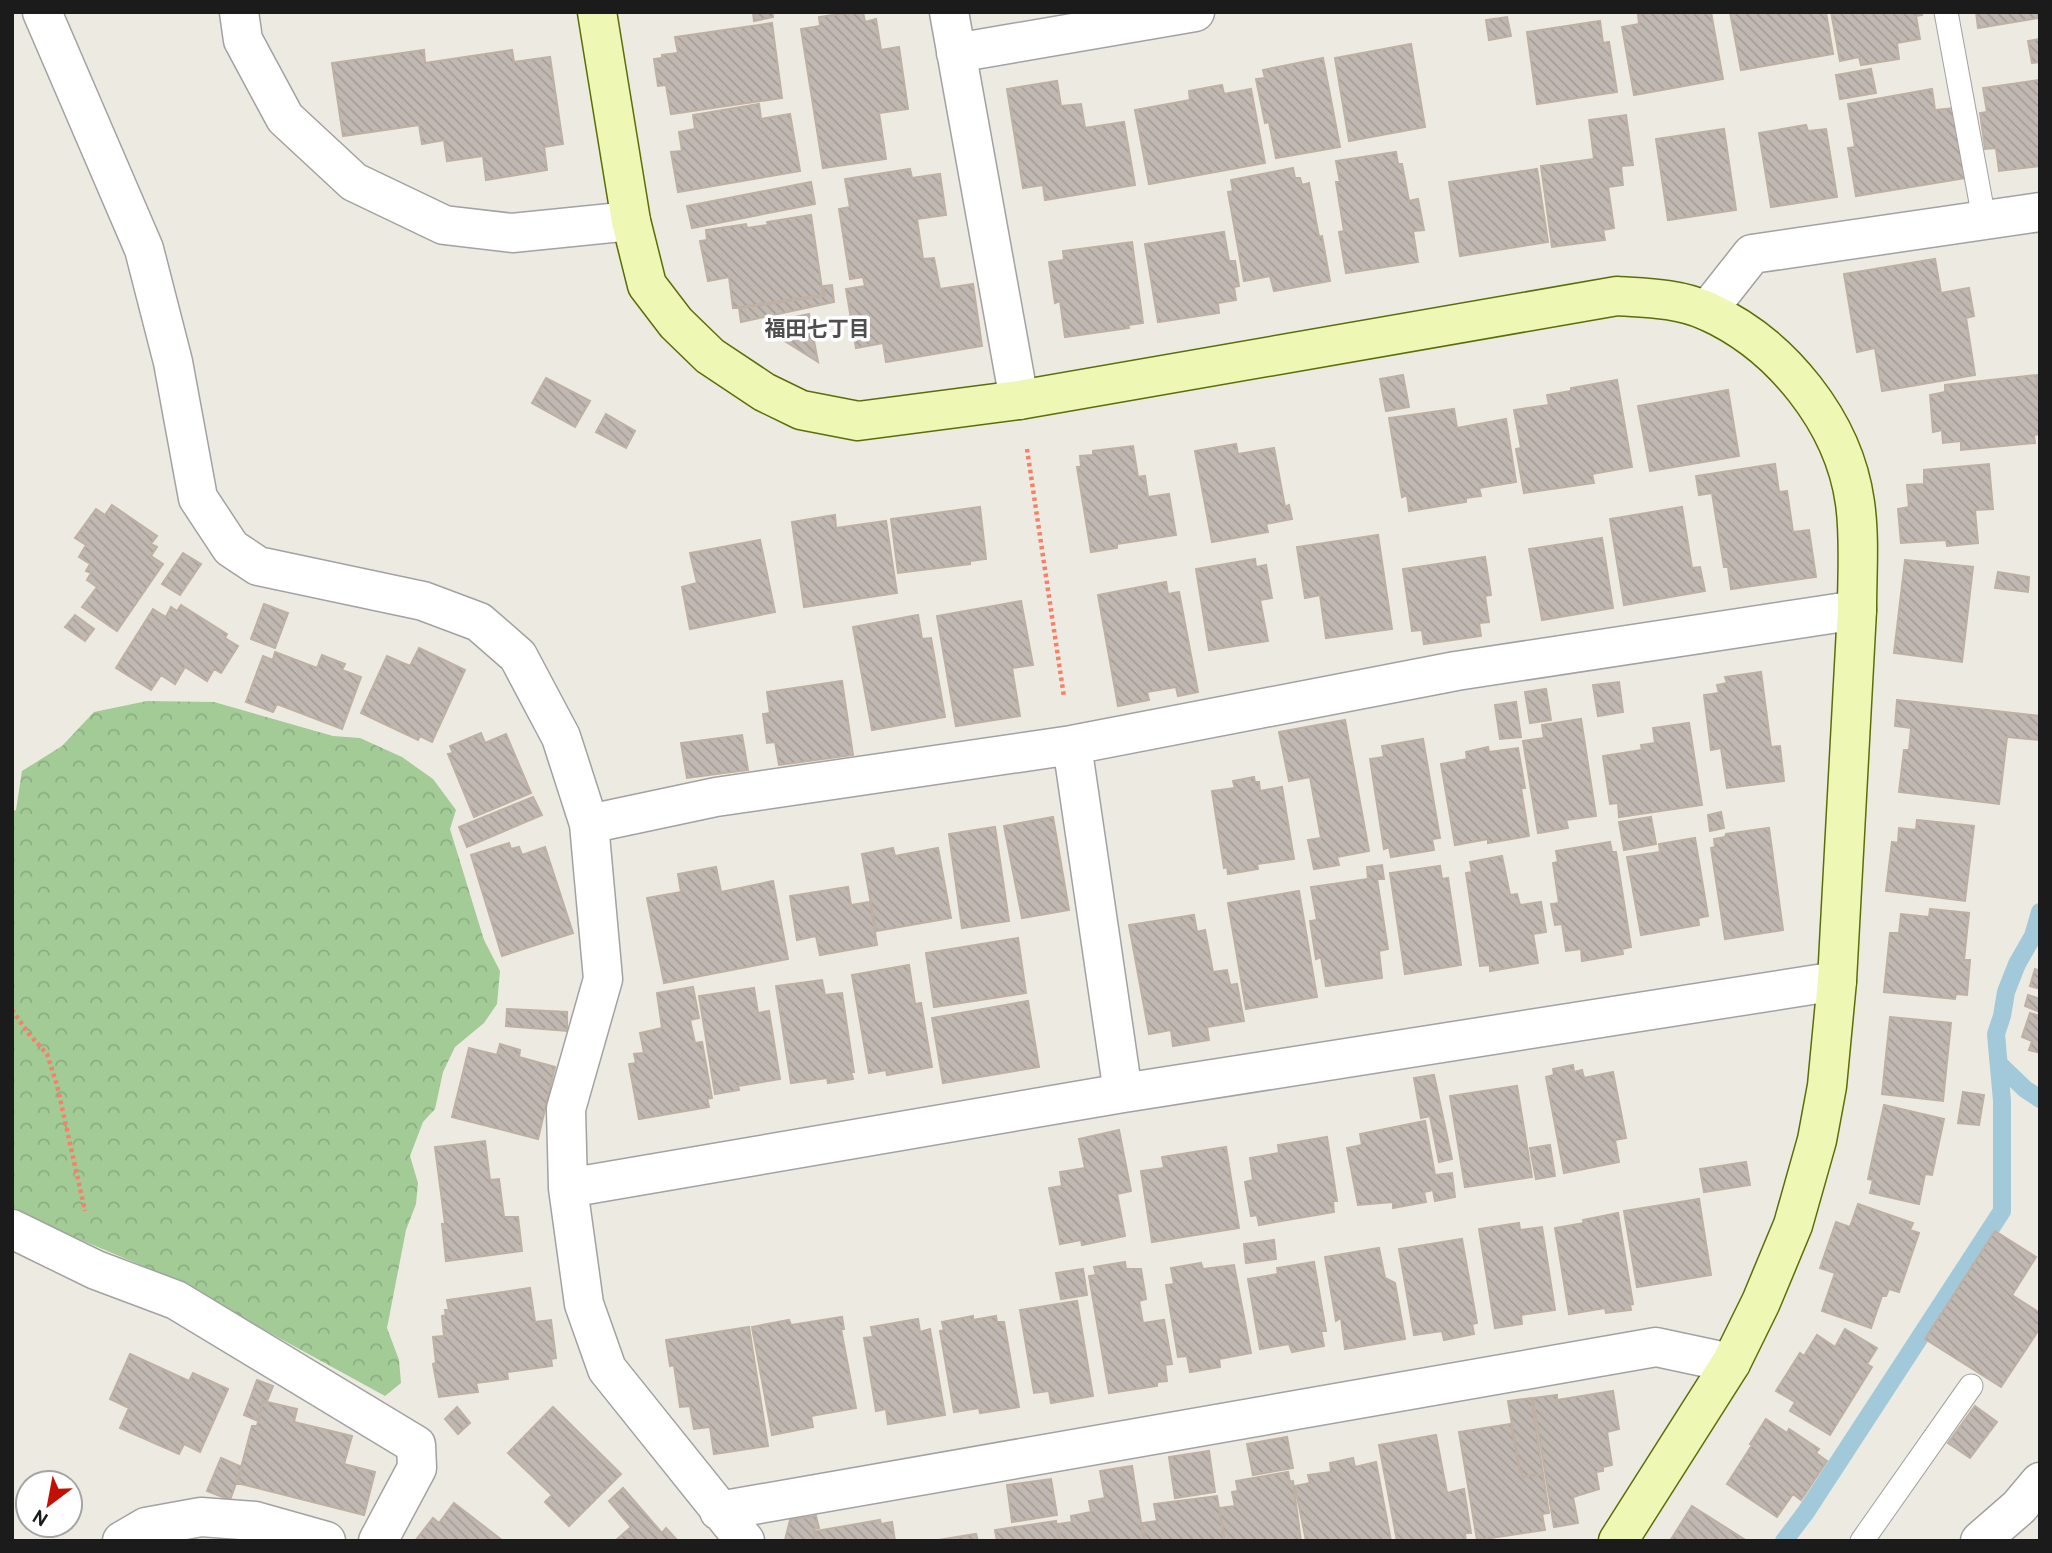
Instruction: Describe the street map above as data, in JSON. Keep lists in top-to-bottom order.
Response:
{
  "districts": ["福田七丁目"],
  "north": "bottom left"
}
